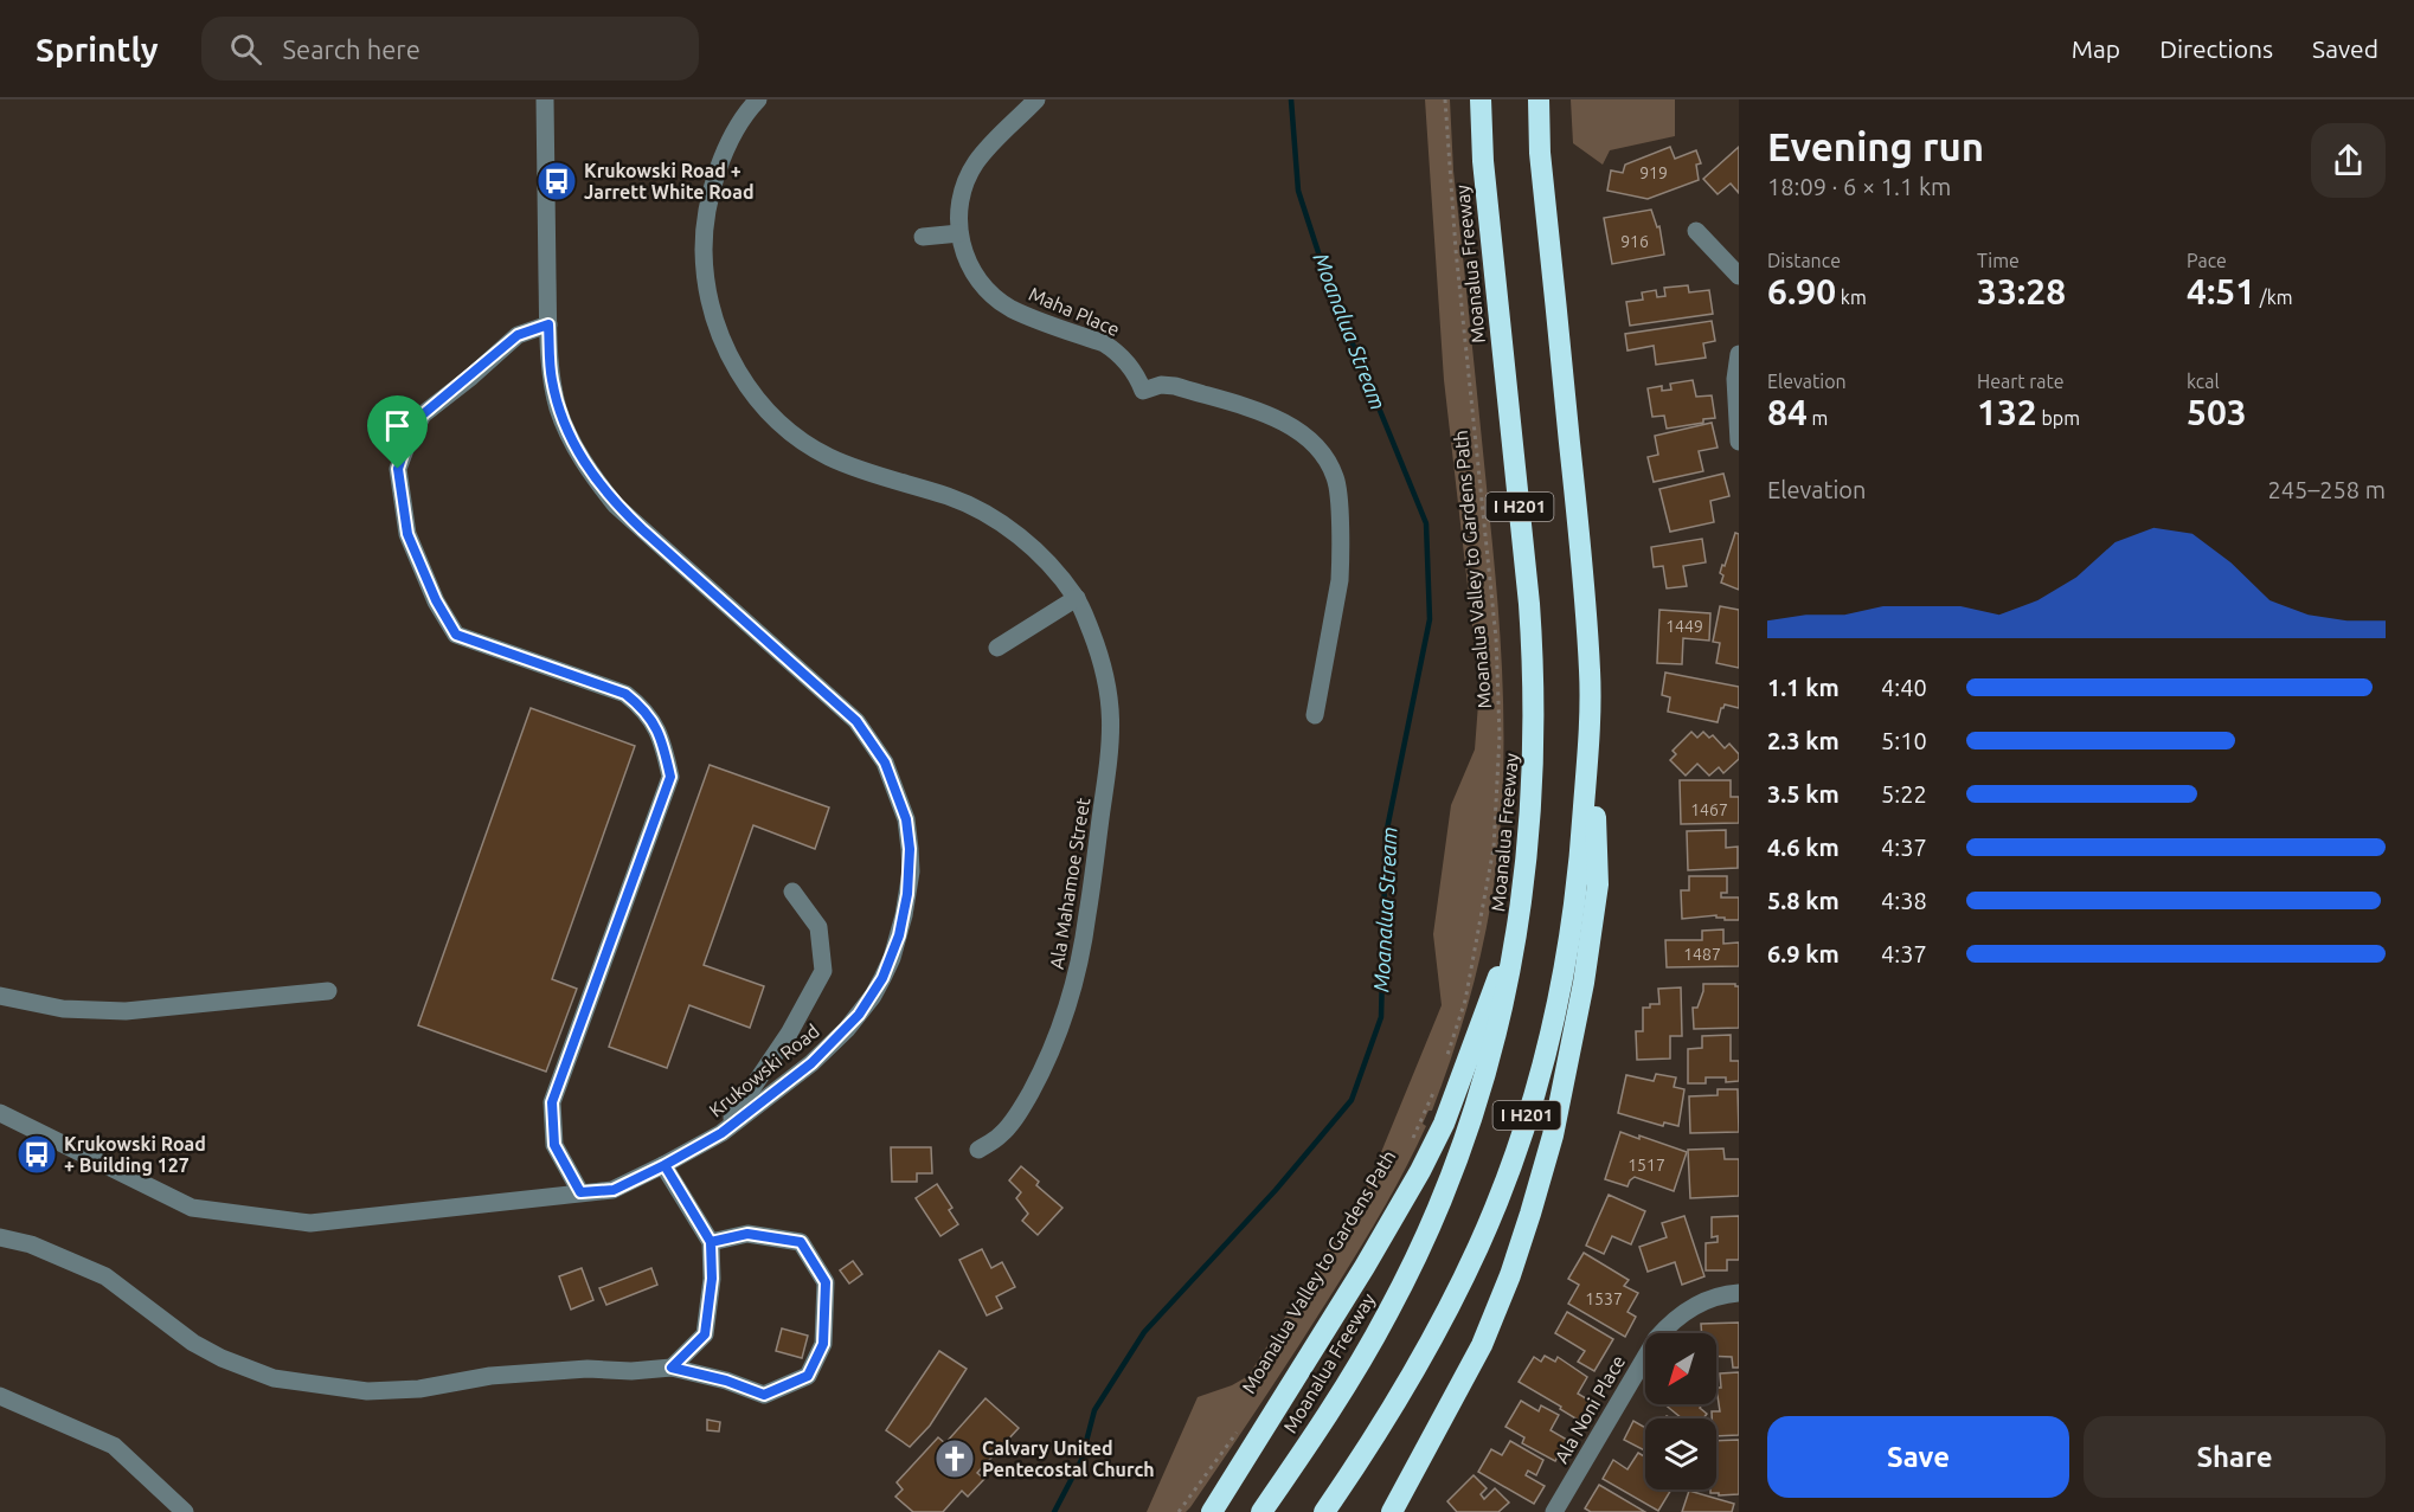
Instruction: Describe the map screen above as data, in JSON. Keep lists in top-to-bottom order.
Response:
{
  "streets": {
    "highway": ["Moanalua Freeway", "I H201"],
    "street": [
      "Maha Place",
      "Ala Mahamoe Street",
      "Krukowski Road",
      "Ala Noni Place"
    ],
    "path": ["Moanalua Valley to Gardens Path"]
  },
  "water": ["Moanalua Stream"],
  "places": {
    "bus stop": ["Krukowski Road + Jarrett White Road", "Krukowski Road + Building 127"],
    "church": ["Calvary United Pentecostal Church"]
  },
  "house_numbers": [
    "919",
    "916",
    "1449",
    "1467",
    "1487",
    "1517",
    "1537"
  ],
  "north": "bottom left",
  "page": {
    "header": "Sprintly",
    "search": "Search here",
    "nav": ["Map", "Directions", "Saved"],
    "heading": ["Evening run", "18:09 · 6 × 1.1 km"],
    "stats": [
      ["Distance", "6.90 km"],
      ["Time", "33:28"],
      ["Pace", "4:51 /km"],
      ["Elevation", "84 m"],
      ["Heart rate", "132 bpm"],
      ["kcal", "503"]
    ],
    "chart": ["Elevation", "245–258 m"],
    "list": [
      {
        "name": "1.1 km",
        "note": "4:40"
      },
      {
        "name": "2.3 km",
        "note": "5:10"
      },
      {
        "name": "3.5 km",
        "note": "5:22"
      },
      {
        "name": "4.6 km",
        "note": "4:37"
      },
      {
        "name": "5.8 km",
        "note": "4:38"
      },
      {
        "name": "6.9 km",
        "note": "4:37"
      }
    ],
    "buttons": ["Save", "Share"]
  }
}
